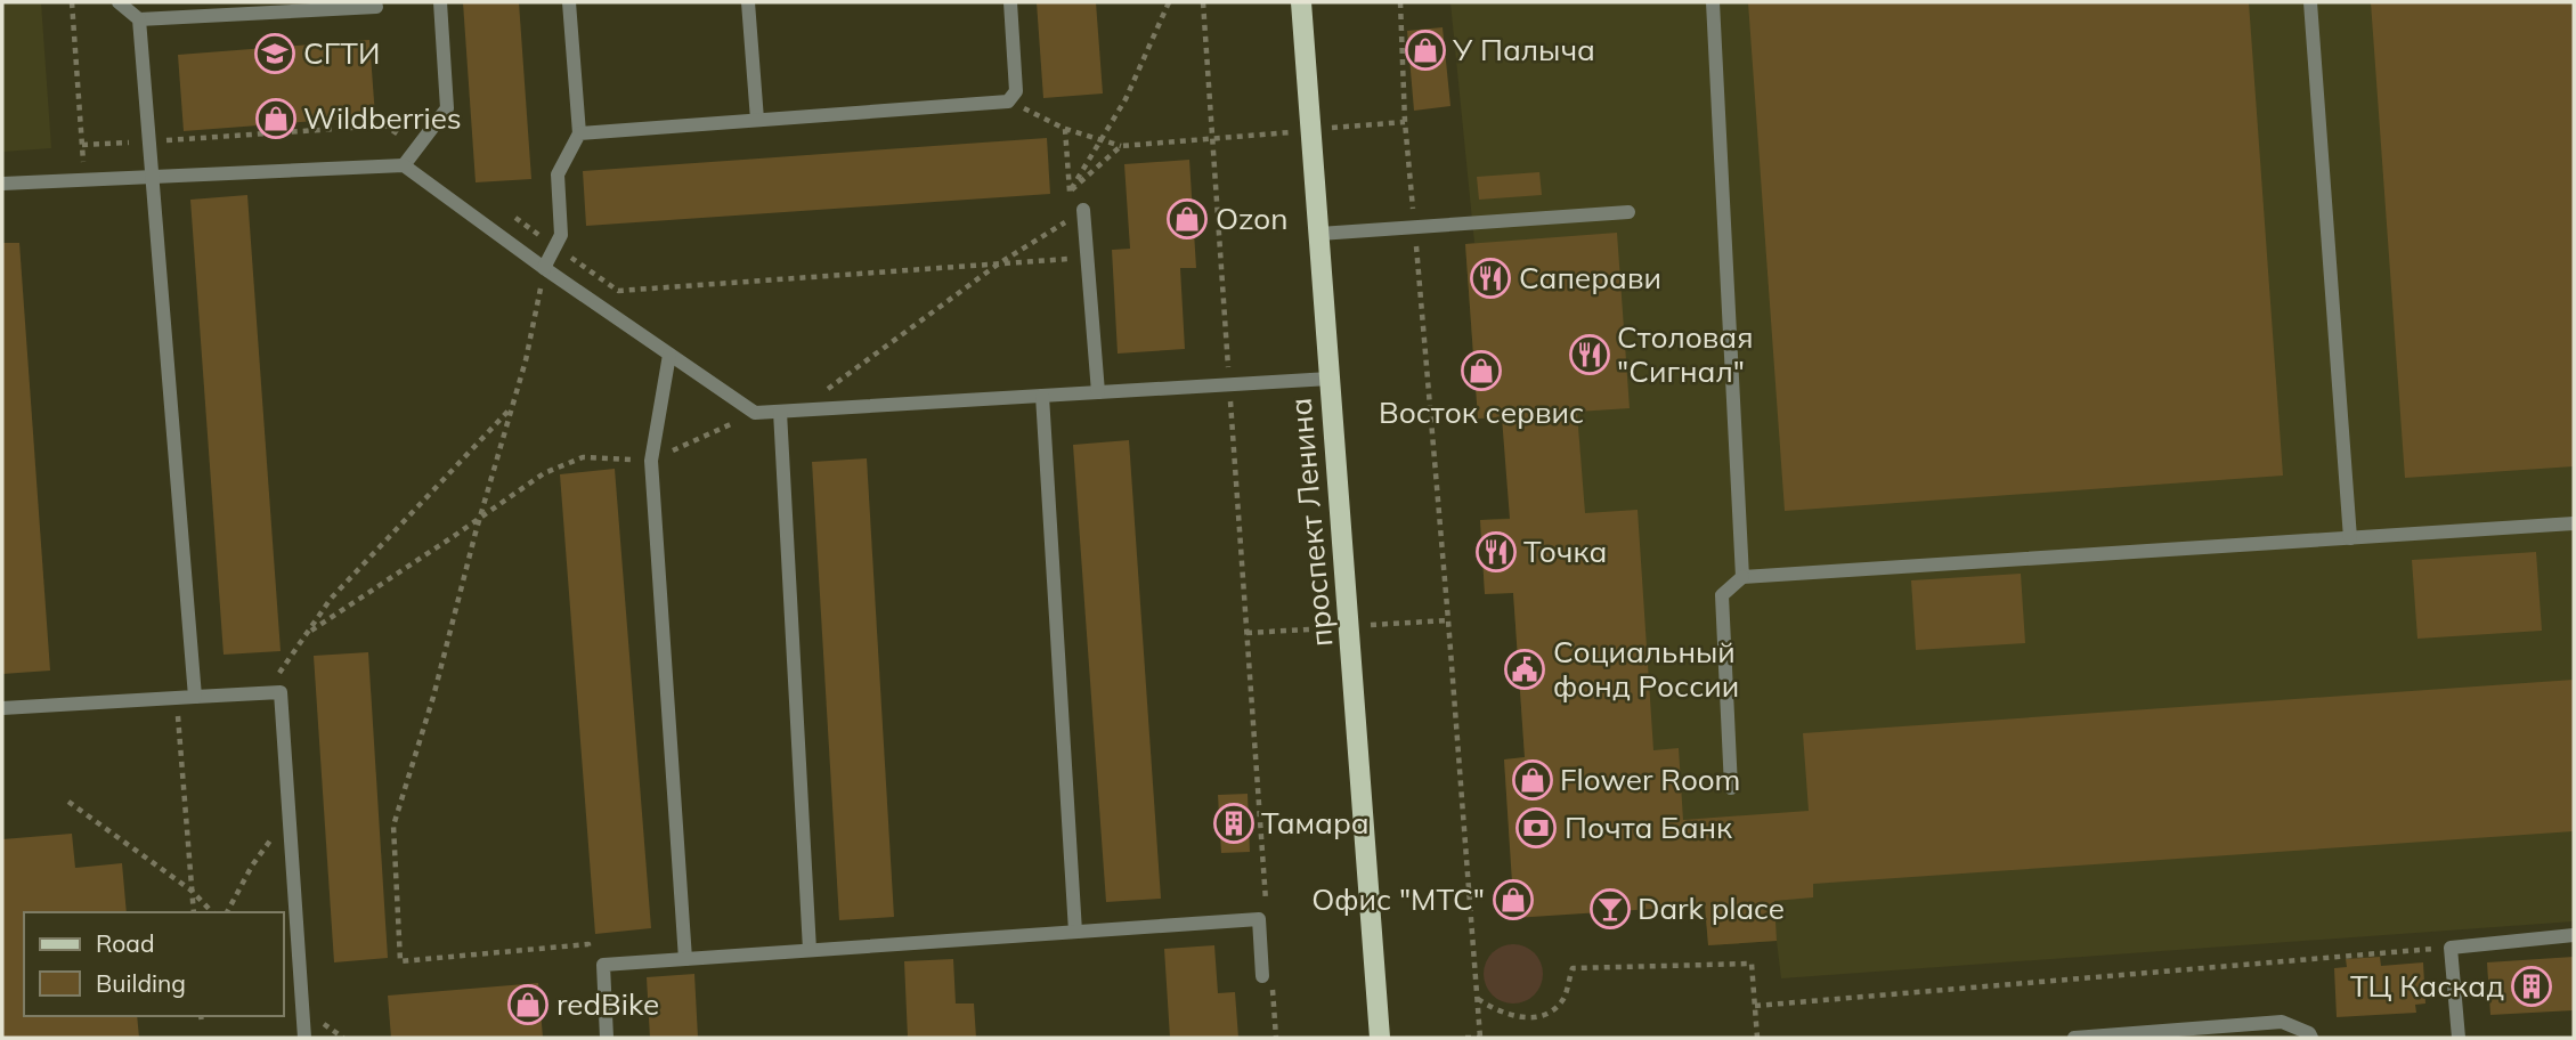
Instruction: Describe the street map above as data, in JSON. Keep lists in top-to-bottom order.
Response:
{
  "streets": {
    "main road": ["проспект Ленина"]
  },
  "places": {
    "shop": [
      "У Палыча",
      "Wildberries",
      "Ozon",
      "Восток сервис",
      "Flower Room",
      "Офис \"МТС\"",
      "redBike"
    ],
    "school or university": ["СГТИ"],
    "restaurant": ["Саперави", "Столовая \"Сигнал\"", "Точка"],
    "public building": ["Социальный фонд России"],
    "building": ["Тамара", "ТЦ Каскад"],
    "bank": ["Почта Банк"],
    "bar": ["Dark place"]
  },
  "legend": ["Road", "Building"]
}
